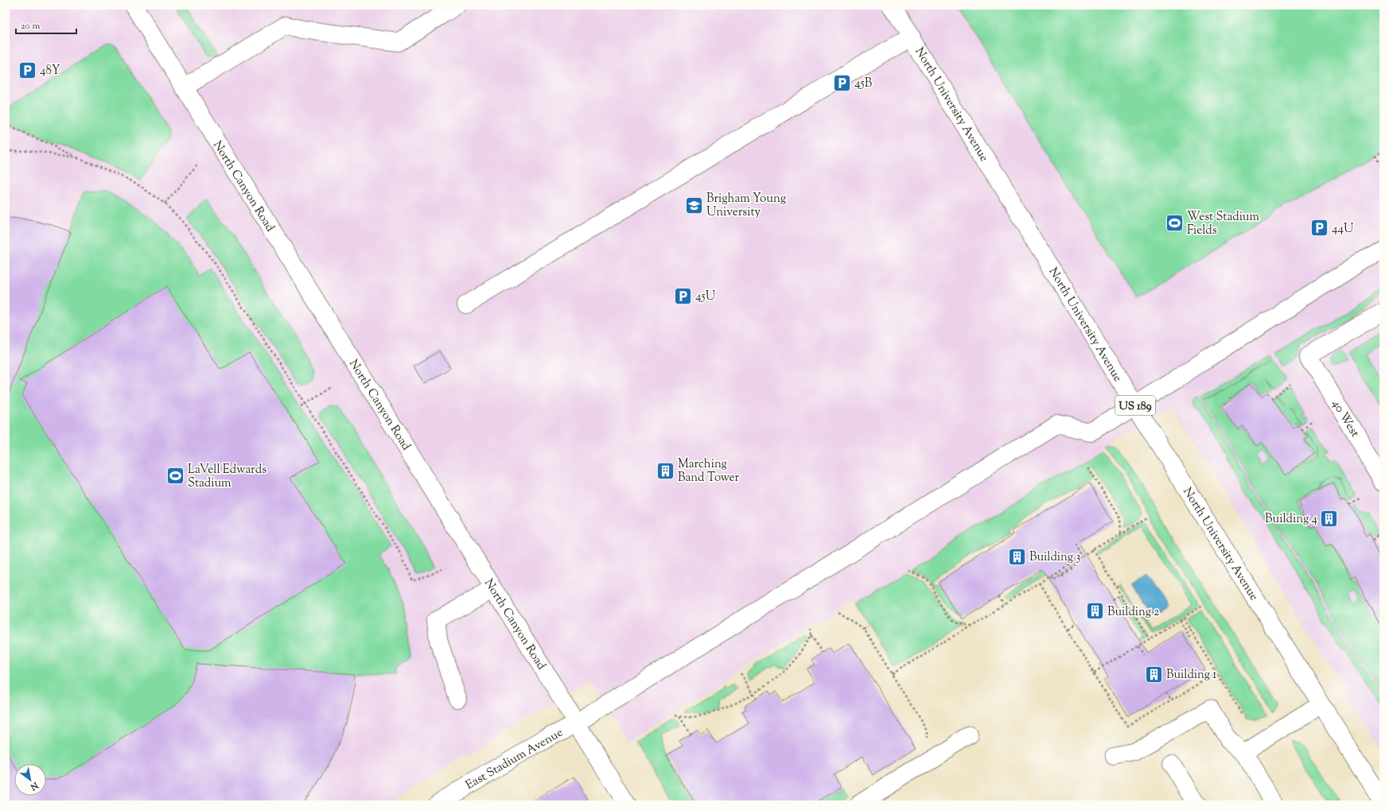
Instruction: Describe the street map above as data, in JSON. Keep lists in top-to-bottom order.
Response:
{
  "streets": {
    "main road": [
      "North University Avenue",
      "North Canyon Road",
      "US 189",
      "40 West",
      "East Stadium Avenue"
    ]
  },
  "crossings": [
    ["North University Avenue", "East Stadium Avenue"],
    ["North Canyon Road", "East Stadium Avenue"]
  ],
  "places": {
    "parking": [
      "48Y",
      "45B",
      "44U",
      "45U"
    ],
    "school or university": ["Brigham Young University"],
    "sports": ["West Stadium Fields", "LaVell Edwards Stadium"],
    "building": [
      "Marching Band Tower",
      "Building 4",
      "Building 3",
      "Building 2",
      "Building 1"
    ]
  },
  "scale_bar": "20 m",
  "north": "bottom right"
}
